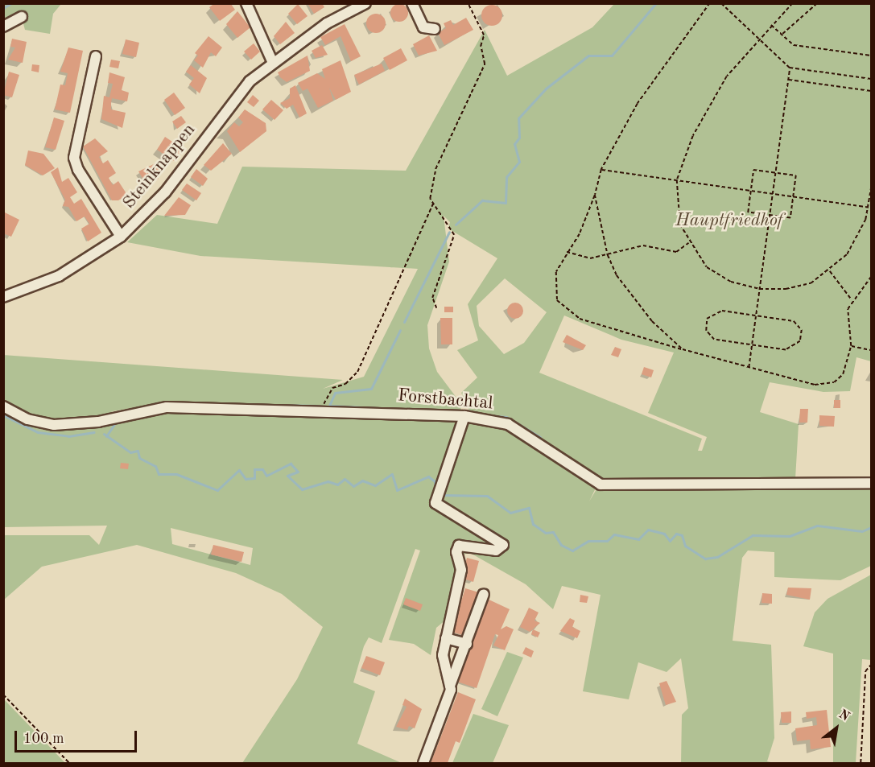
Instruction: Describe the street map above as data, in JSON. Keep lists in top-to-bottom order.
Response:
{
  "streets": {
    "street": ["Steinknappen", "Forstbachtal"]
  },
  "parks": ["Hauptfriedhof"],
  "scale_bar": "100 m",
  "north": "top right"
}
